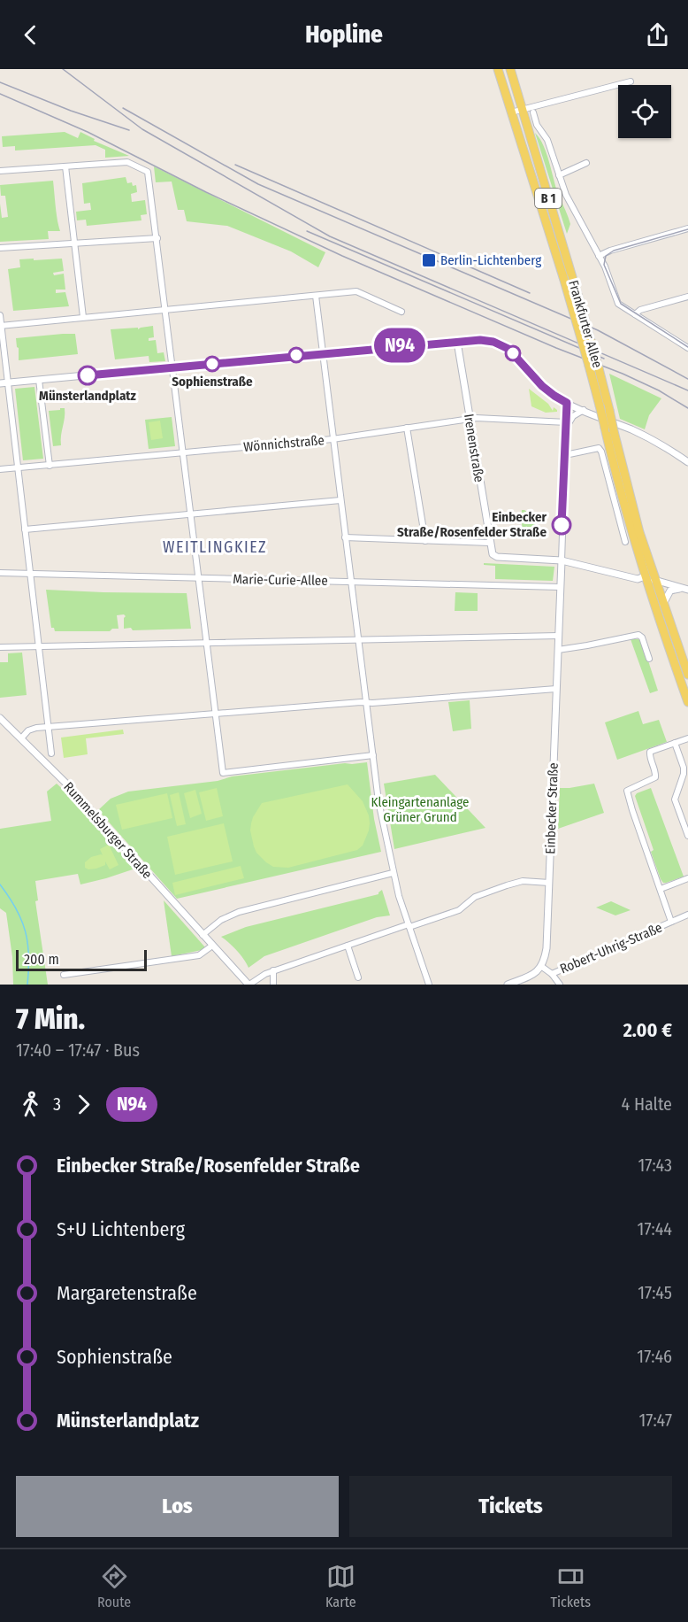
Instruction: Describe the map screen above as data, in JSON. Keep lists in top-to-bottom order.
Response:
{
  "streets": {
    "main road": ["B 1", "Frankfurter Allee"],
    "street": [
      "Wönnichstraße",
      "Irenenstraße",
      "Marie-Curie-Allee",
      "Einbecker Straße",
      "Rummelsburger Straße",
      "Robert-Uhrig-Straße"
    ]
  },
  "crossings": [
    ["B 1", "Frankfurter Allee"],
    ["Wönnichstraße", "Irenenstraße"],
    ["Wönnichstraße", "Einbecker Straße"],
    ["Irenenstraße", "Einbecker Straße"],
    ["Marie-Curie-Allee", "Einbecker Straße"],
    ["Einbecker Straße", "Robert-Uhrig-Straße"]
  ],
  "districts": ["WEITLINGKIEZ"],
  "parks": ["Kleingartenanlage Grüner Grund"],
  "places": {
    "transit": ["Berlin-Lichtenberg"],
    "other": ["Sophienstraße", "Münsterlandplatz", "Einbecker Straße/Rosenfelder Straße"]
  },
  "lines": ["bus line N94"],
  "scale_bar": "200 m",
  "page": {
    "header": "Hopline",
    "on_map": "N94",
    "scale": "200 m",
    "heading": ["7 Min.", "17:40 – 17:47 · Bus", "2.00 €"],
    "legs": ["3", "N94", "4 Halte"],
    "list": [
      {
        "name": "Einbecker Straße/Rosenfelder Straße",
        "value": "17:43"
      },
      {
        "name": "S+U Lichtenberg",
        "value": "17:44"
      },
      {
        "name": "Margaretenstraße",
        "value": "17:45"
      },
      {
        "name": "Sophienstraße",
        "value": "17:46"
      },
      {
        "name": "Münsterlandplatz",
        "value": "17:47"
      }
    ],
    "buttons": ["Los", "Tickets"],
    "tabs": ["Route", "Karte", "Tickets"]
  }
}
